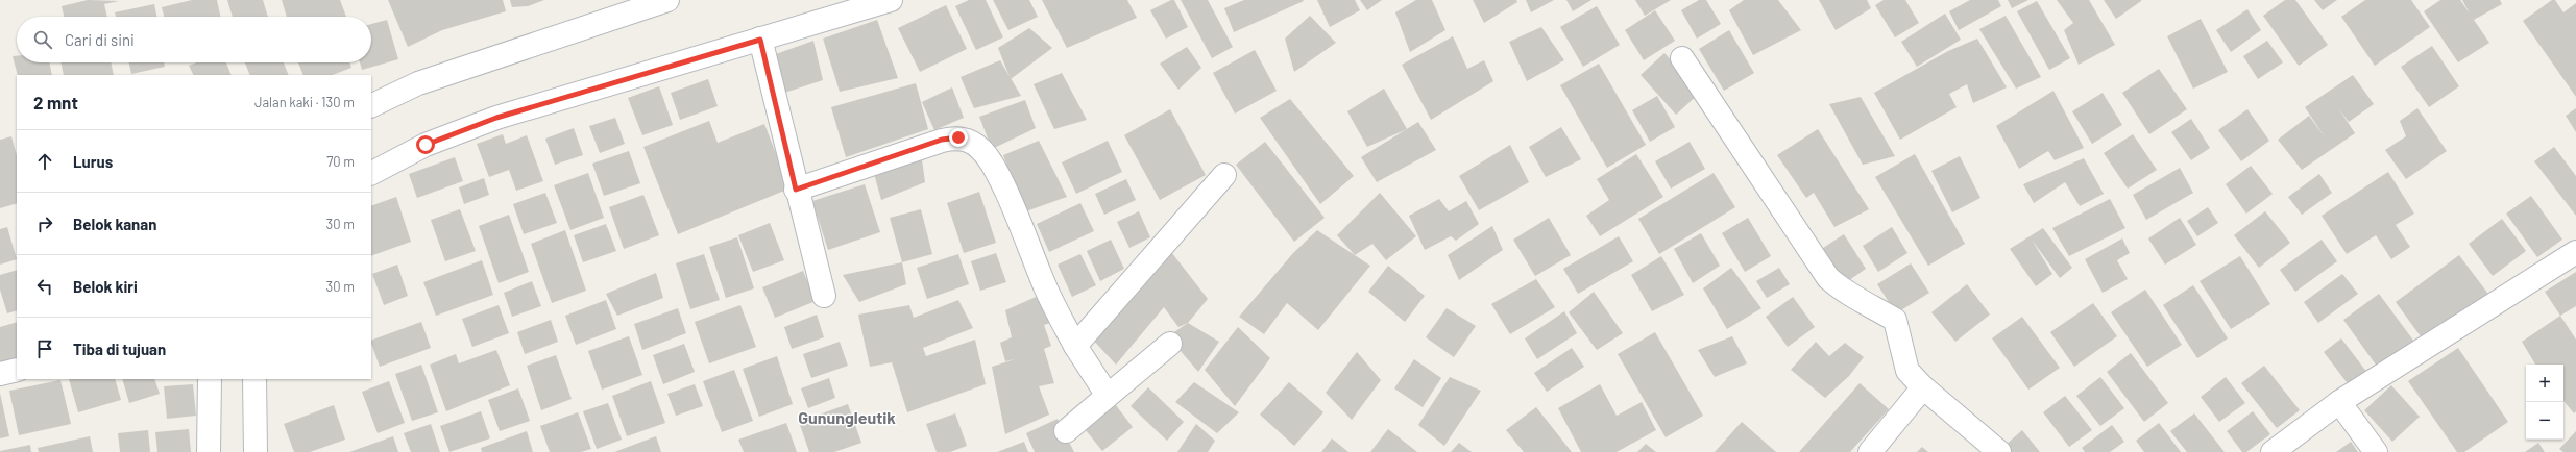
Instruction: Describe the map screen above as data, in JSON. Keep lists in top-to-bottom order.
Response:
{
  "districts": ["Gunungleutik"],
  "page": {
    "search": "Cari di sini",
    "heading": ["2 mnt", "Jalan kaki · 130 m"],
    "list": [
      ["Lurus", "70 m"],
      ["Belok kanan", "30 m"],
      ["Belok kiri", "30 m"],
      "Tiba di tujuan"
    ],
    "map_buttons": ["+", "−"]
  }
}
